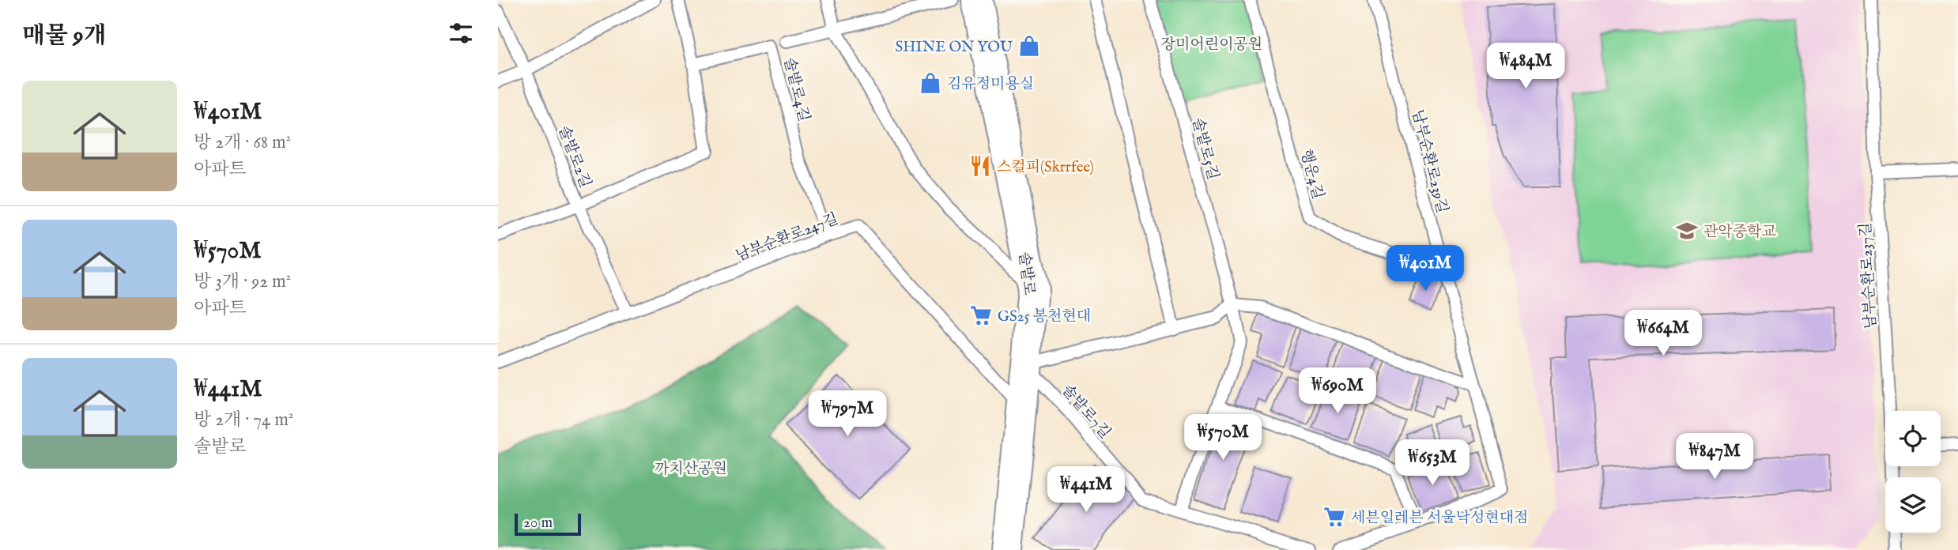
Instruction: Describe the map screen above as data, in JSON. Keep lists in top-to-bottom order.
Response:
{
  "streets": {
    "street": ["솔밭로"],
    "lane": [
      "솔밭로4길",
      "솔밭로5길",
      "솔밭로2길",
      "남부순환로239길",
      "행운4길",
      "남부순환로247길",
      "남부순환로237길",
      "솔밭로7길"
    ]
  },
  "crossings": [
    ["솔밭로4길", "남부순환로247길"],
    ["솔밭로2길", "남부순환로247길"],
    ["남부순환로239길", "행운4길"],
    ["남부순환로247길", "솔밭로"],
    ["솔밭로", "솔밭로7길"]
  ],
  "parks": ["장미어린이공원", "까치산공원"],
  "places": {
    "shop": ["SHINE ON YOU", "김유정미용실"],
    "restaurant": ["스컬피(Skrrfee)"],
    "school or university": ["관악중학교"],
    "supermarket": ["GS25 봉천현대", "세븐일레븐 서울낙성현대점"]
  },
  "scale_bar": "20 m",
  "page": {
    "heading": "매물 9개",
    "price": [
      "₩484M",
      "₩401M",
      "₩664M",
      "₩690M",
      "₩797M",
      "₩570M",
      "₩847M",
      "₩653M",
      "₩441M"
    ],
    "list": [
      {
        "name": "₩401M",
        "note": "방 2개 · 68 m² · 아파트"
      },
      {
        "name": "₩570M",
        "note": "방 3개 · 92 m² · 아파트"
      },
      {
        "name": "₩441M",
        "note": "방 2개 · 74 m² · 솔밭로"
      }
    ],
    "scale": "20 m"
  }
}
